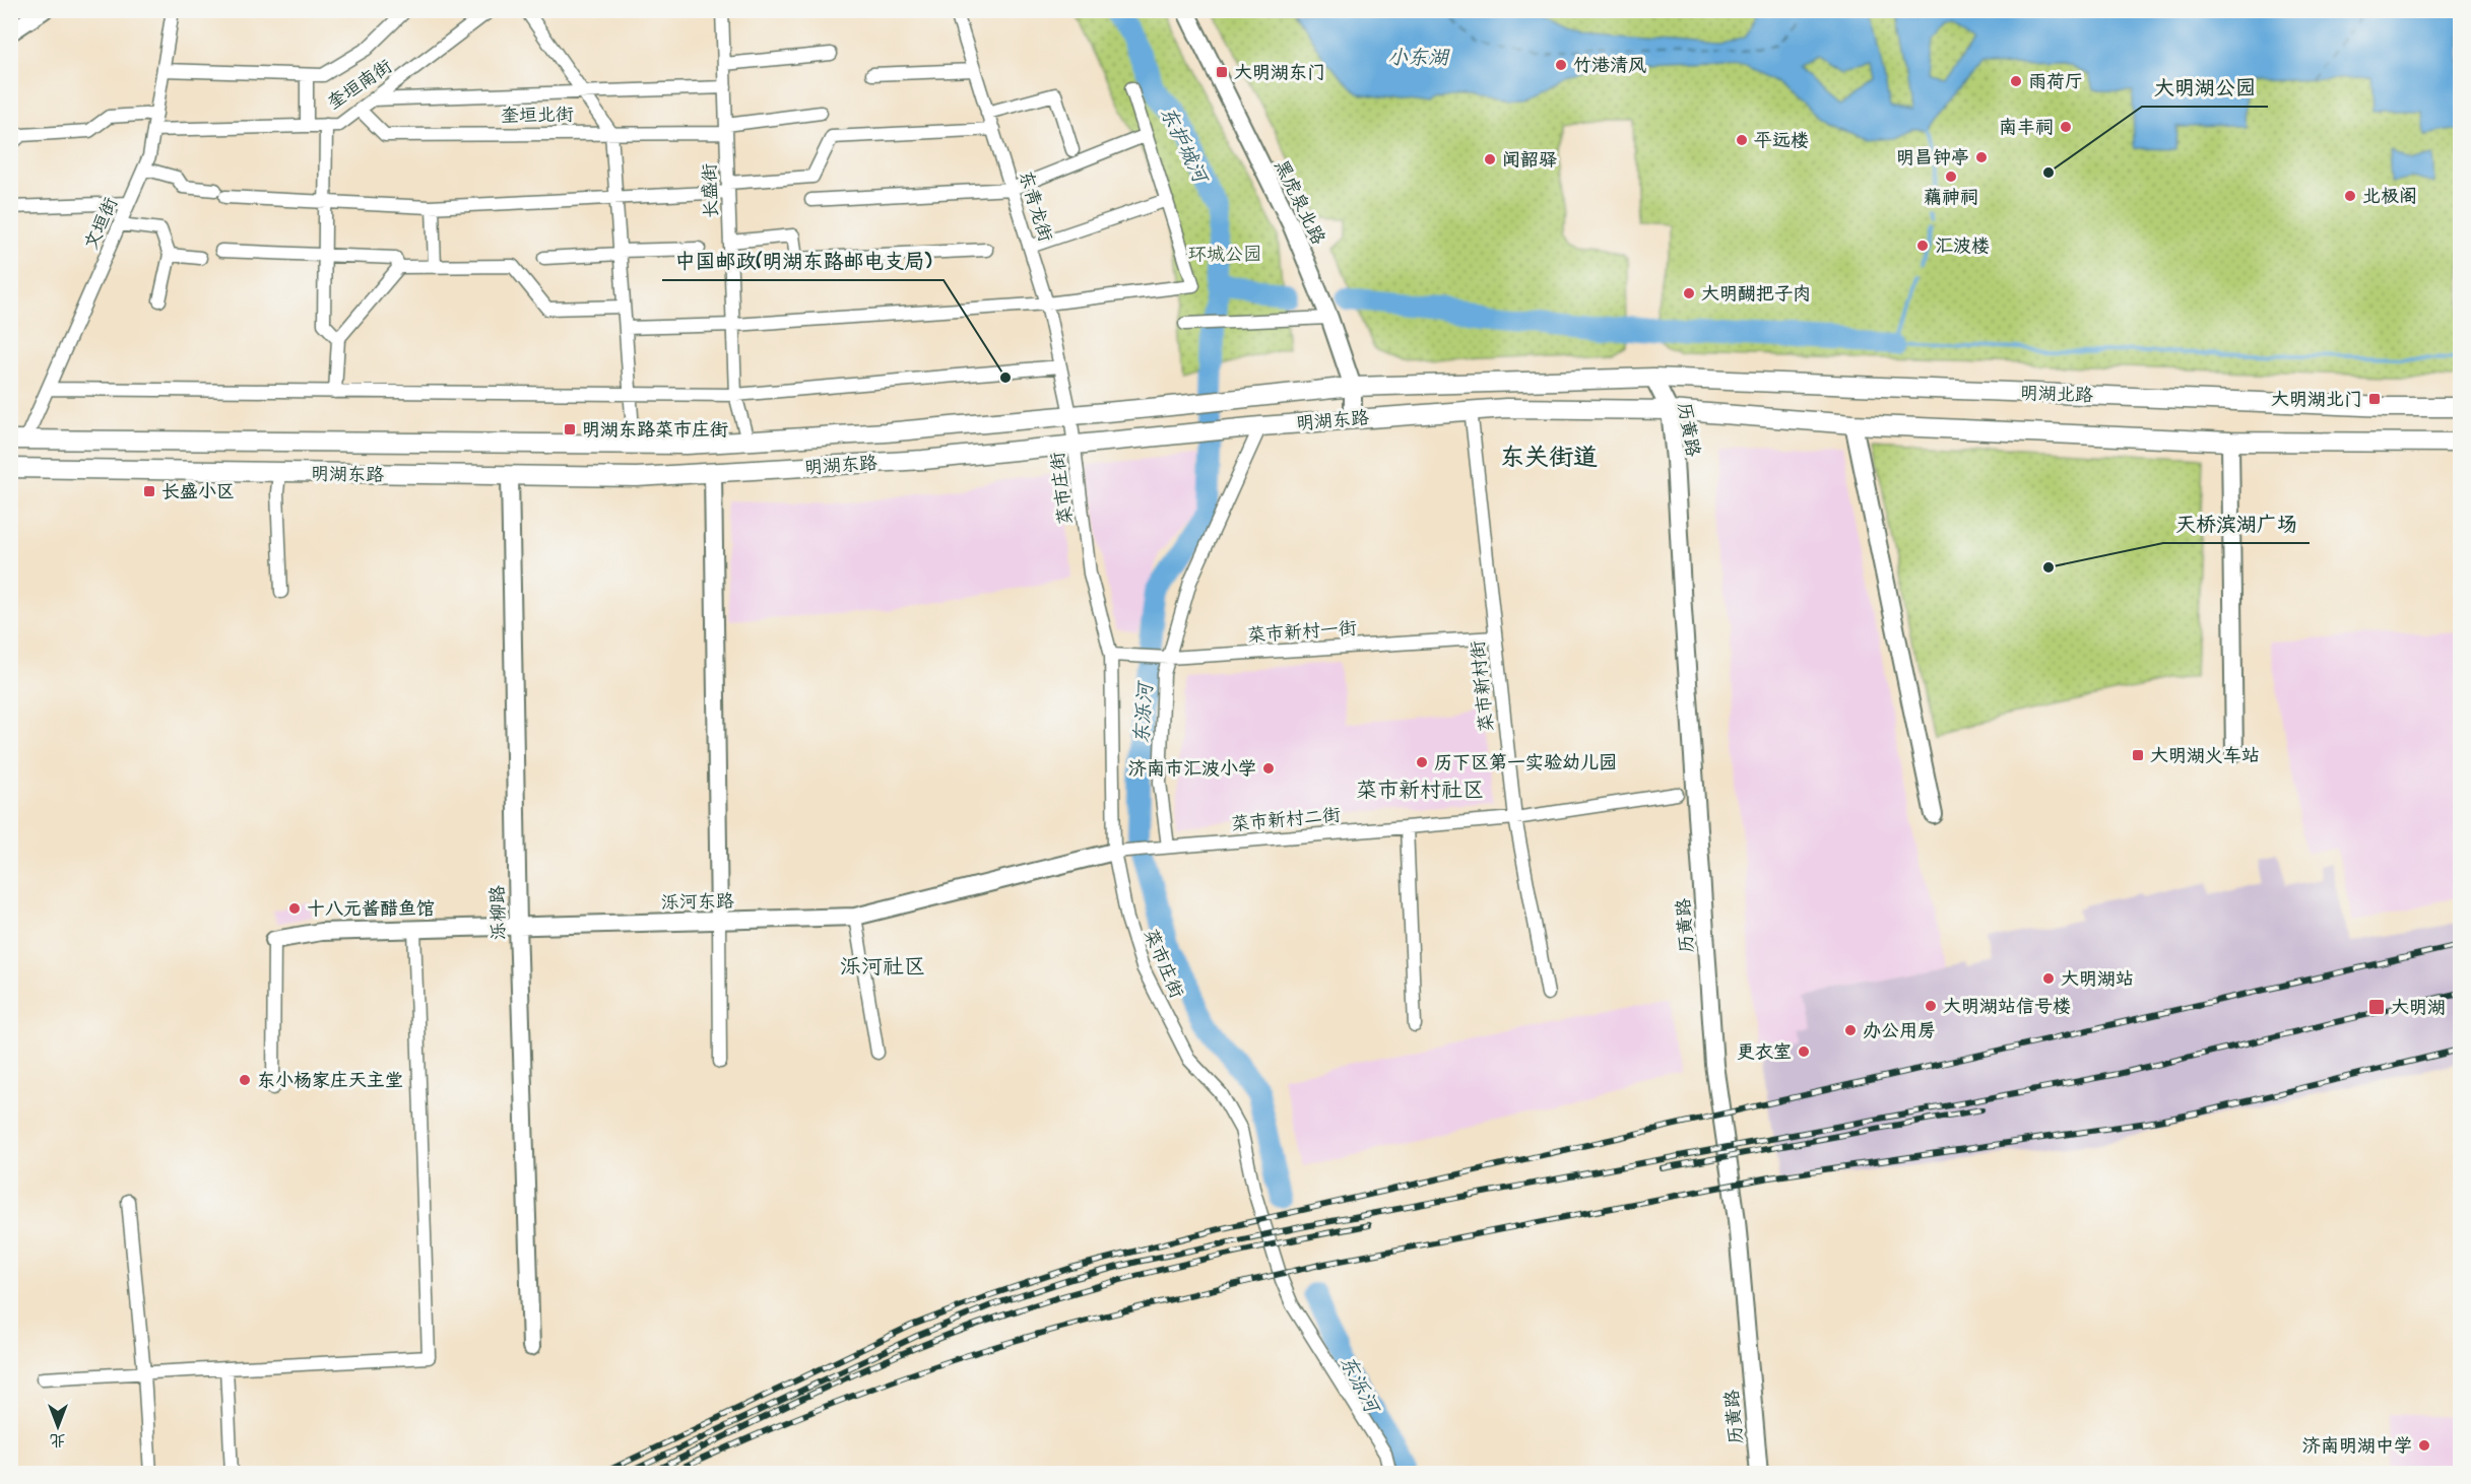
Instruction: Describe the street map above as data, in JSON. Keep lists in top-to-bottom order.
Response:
{
  "streets": {
    "main road": ["明湖北路", "明湖东路"],
    "street": [
      "奎垣南街",
      "奎垣北街",
      "长盛街",
      "黑虎泉北路",
      "东青龙街",
      "文垣街",
      "历黄路",
      "菜市庄街",
      "菜市新村一街",
      "菜市新村街",
      "菜市新村二街",
      "泺河东路",
      "泺柳路"
    ]
  },
  "crossings": [
    ["奎垣南街", "奎垣北街"],
    ["奎垣南街", "文垣街"],
    ["奎垣北街", "长盛街"],
    ["长盛街", "明湖东路"],
    ["黑虎泉北路", "明湖东路"],
    ["东青龙街", "明湖东路"],
    ["东青龙街", "菜市庄街"],
    ["文垣街", "明湖东路"],
    ["明湖北路", "明湖东路"],
    ["明湖北路", "历黄路"],
    ["明湖东路", "历黄路"],
    ["明湖东路", "菜市庄街"],
    ["明湖东路", "菜市新村街"],
    ["明湖东路", "泺柳路"],
    ["菜市庄街", "菜市新村一街"],
    ["菜市庄街", "菜市新村二街"],
    ["菜市庄街", "泺河东路"],
    ["菜市新村一街", "菜市新村街"],
    ["菜市新村街", "菜市新村二街"],
    ["菜市新村二街", "泺河东路"],
    ["泺河东路", "泺柳路"]
  ],
  "districts": ["东关街道", "菜市新村社区", "泺河社区"],
  "water": ["小东湖", "东护城河", "东泺河"],
  "parks": ["环城公园"],
  "places": {
    "other": [
      "竹港清风",
      "雨荷厅",
      "南丰祠",
      "平远楼",
      "明昌钟亭",
      "闻韶驿",
      "大明湖公园",
      "藕神祠",
      "北极阁",
      "汇波楼",
      "大明醐把子肉",
      "中国邮政(明湖东路邮电支局)",
      "天桥滨湖广场",
      "历下区第一实验幼儿园",
      "济南市汇波小学",
      "十八元酱醋鱼馆",
      "大明湖站",
      "大明湖站信号楼",
      "办公用房",
      "更衣室",
      "东小杨家庄天主堂",
      "济南明湖中学"
    ],
    "transit": [
      "大明湖东门",
      "大明湖北门",
      "明湖东路菜市庄街",
      "长盛小区",
      "大明湖火车站",
      "大明湖"
    ]
  },
  "north": "bottom"
}
